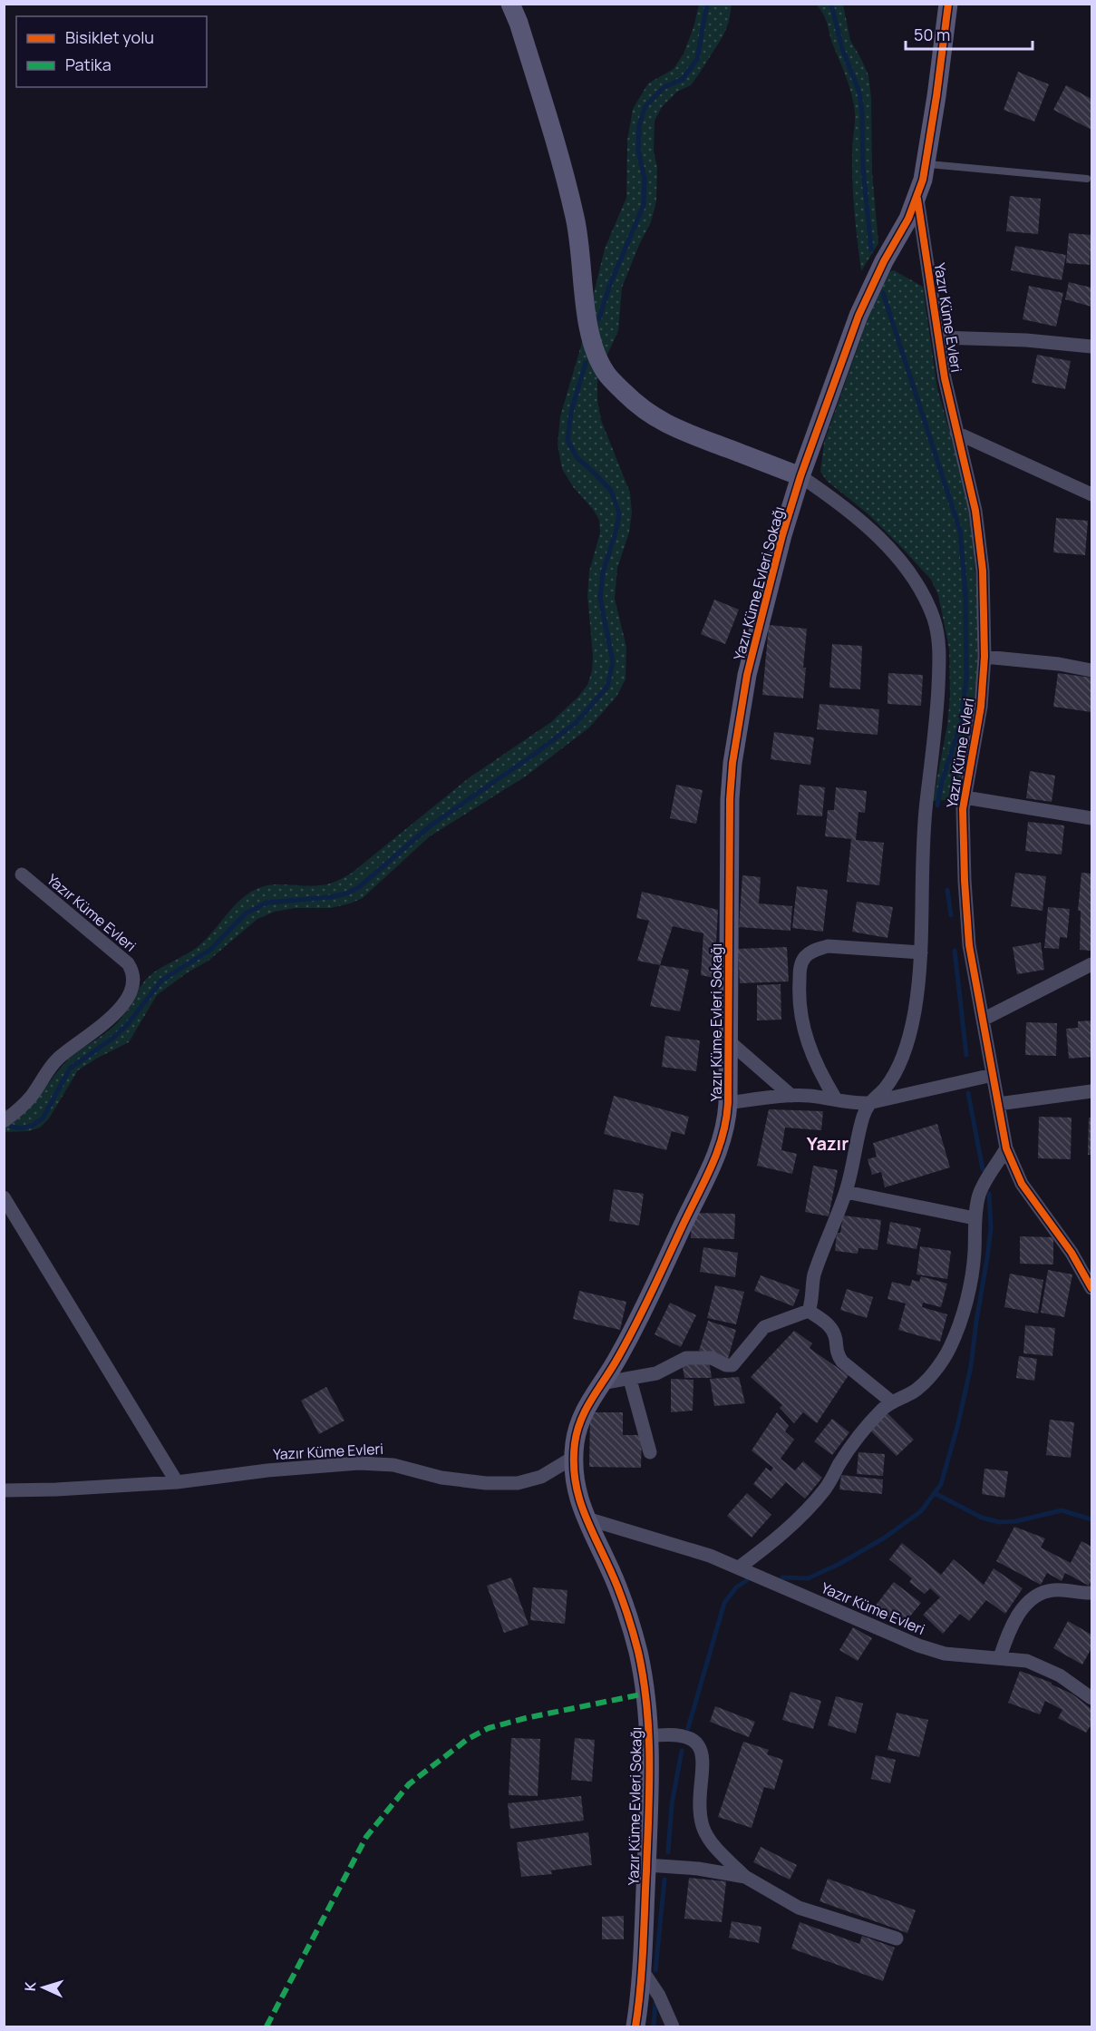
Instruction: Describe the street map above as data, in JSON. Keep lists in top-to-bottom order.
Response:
{
  "streets": {
    "street": ["Yazır Küme Evleri", "Yazır Küme Evleri Sokağı"]
  },
  "crossings": [
    ["Yazır Küme Evleri", "Yazır Küme Evleri Sokağı"]
  ],
  "districts": ["Yazır"],
  "legend": ["Bisiklet yolu", "Patika"],
  "scale_bar": "50 m",
  "north": "left"
}
